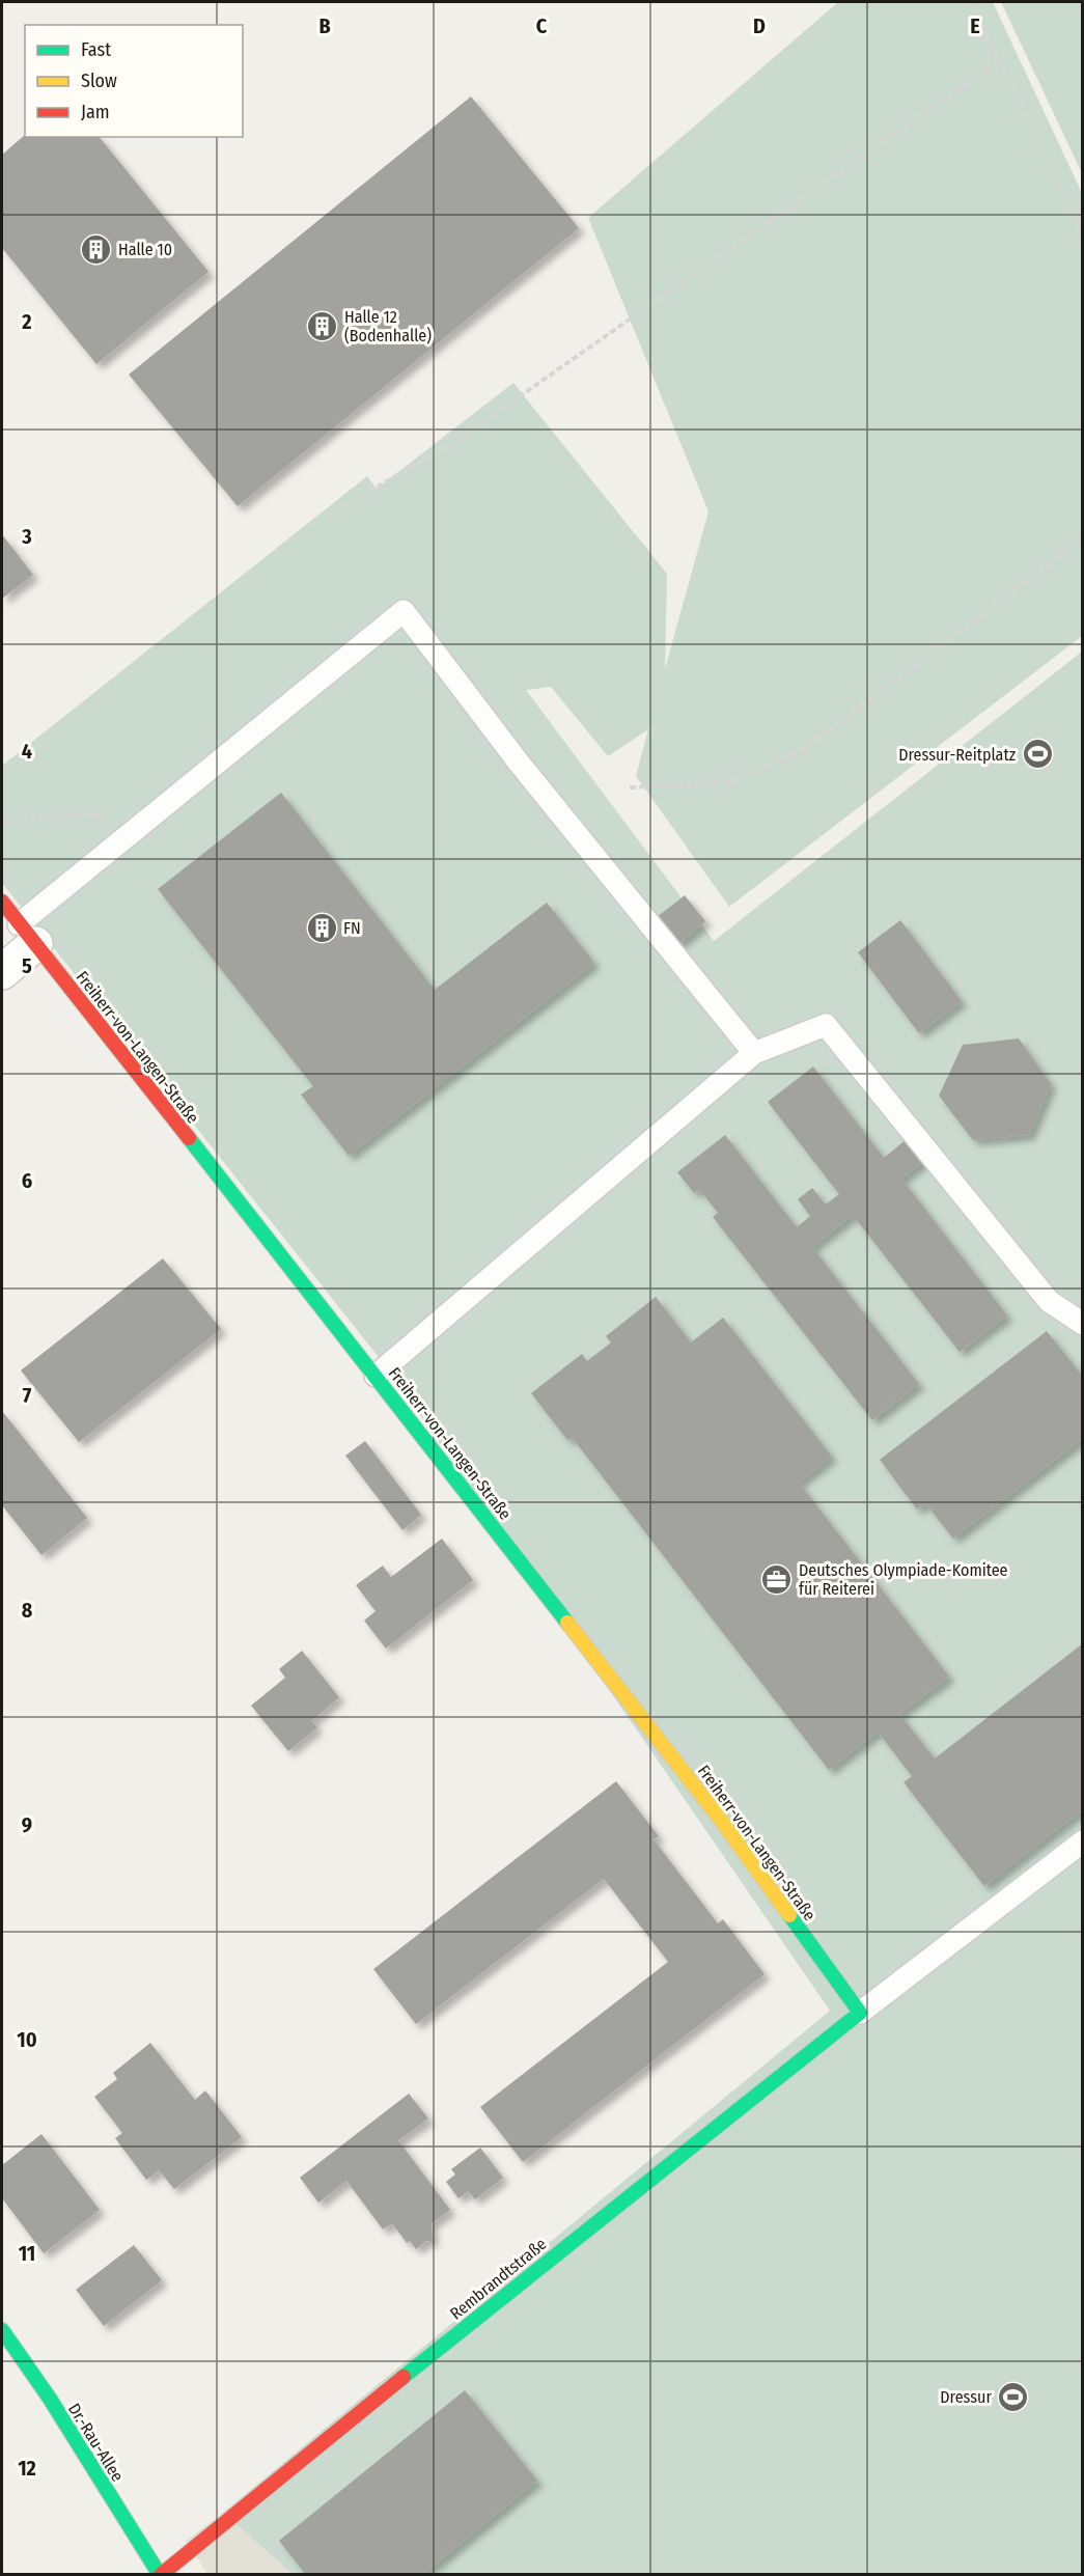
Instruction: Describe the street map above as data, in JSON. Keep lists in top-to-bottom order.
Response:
{
  "streets": {
    "street": ["Freiherr-von-Langen-Straße", "Rembrandtstraße", "Dr.-Rau-Allee"]
  },
  "crossings": [
    ["Freiherr-von-Langen-Straße", "Rembrandtstraße"],
    ["Rembrandtstraße", "Dr.-Rau-Allee"]
  ],
  "places": {
    "building": ["Halle 10", "Halle 12 (Bodenhalle)", "FN"],
    "sports": ["Dressur-Reitplatz", "Dressur"],
    "office": ["Deutsches Olympiade-Komitee für Reiterei"]
  },
  "legend": ["Fast", "Slow", "Jam"],
  "grid": {
    "columns": [
      "B",
      "C",
      "D",
      "E"
    ],
    "rows": [
      "2",
      "3",
      "4",
      "5",
      "6",
      "7",
      "8",
      "9",
      "10",
      "11",
      "12"
    ]
  }
}
